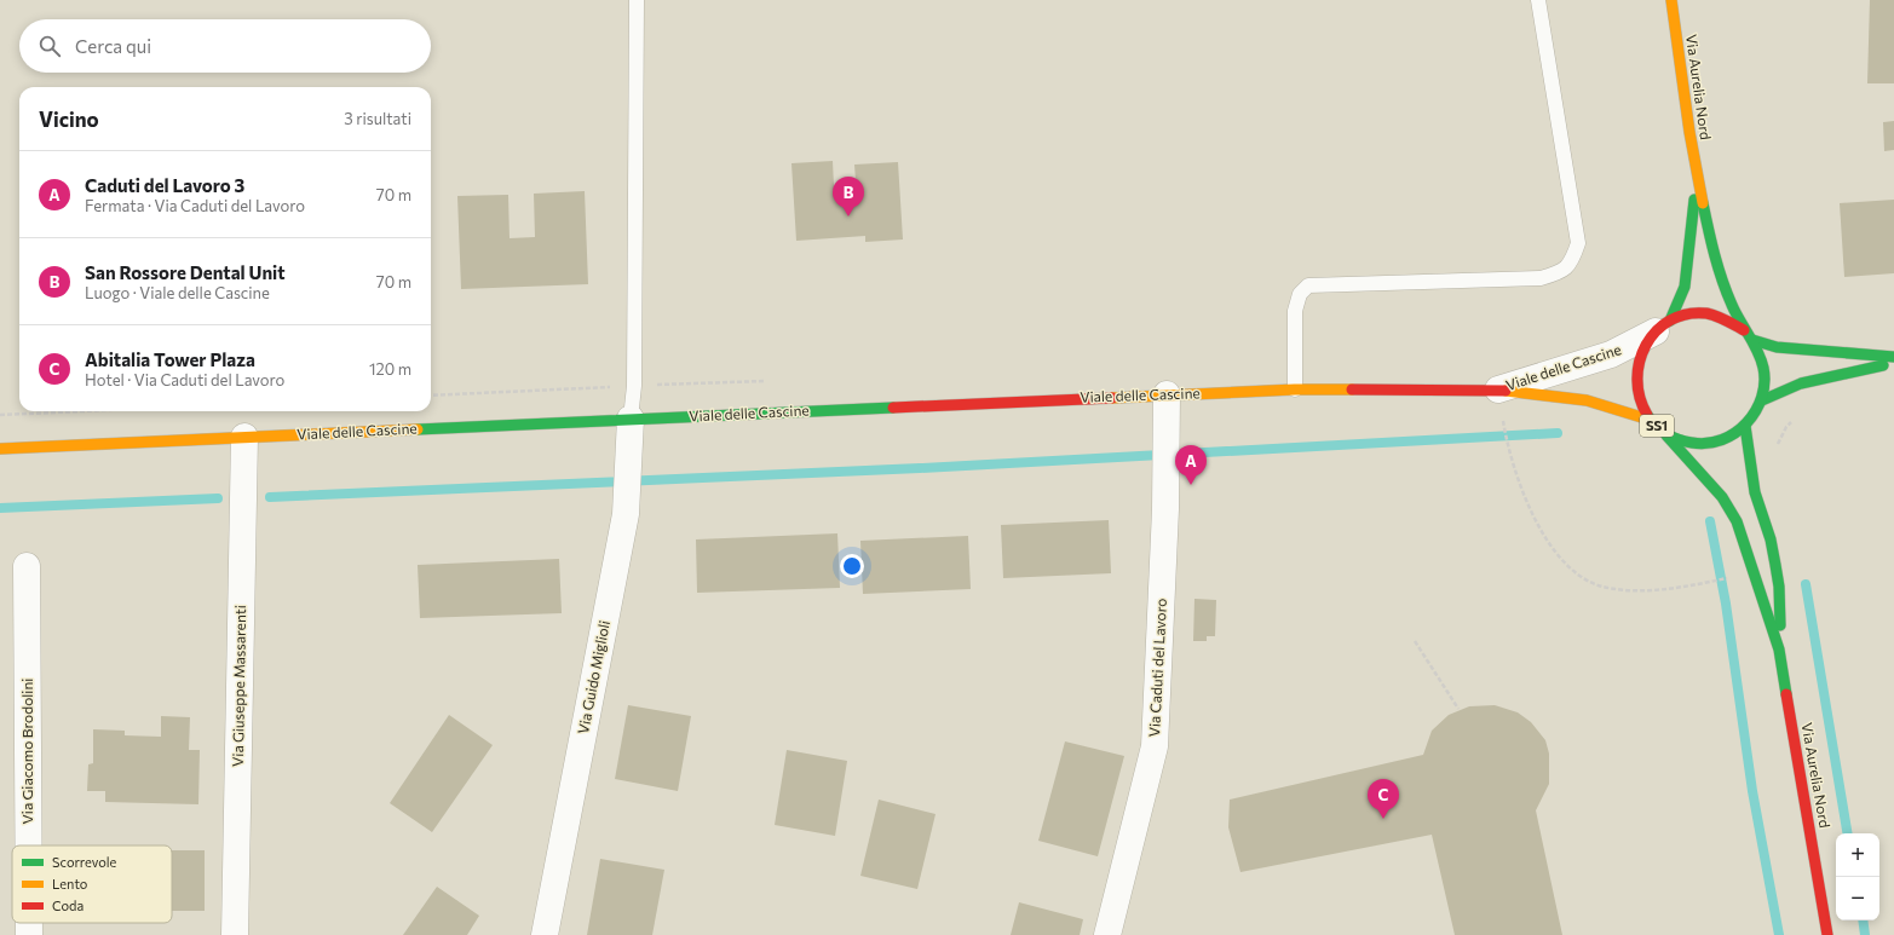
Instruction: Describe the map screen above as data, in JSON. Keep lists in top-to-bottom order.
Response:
{
  "streets": {
    "main road": ["Via Aurelia Nord", "Viale delle Cascine", "SS1"],
    "street": [
      "Via Caduti del Lavoro",
      "Via Guido Miglioli",
      "Via Giuseppe Massarenti",
      "Via Giacomo Brodolini"
    ]
  },
  "crossings": [
    ["Via Aurelia Nord", "Viale delle Cascine"],
    ["Via Aurelia Nord", "SS1"],
    ["Viale delle Cascine", "SS1"],
    ["Viale delle Cascine", "Via Caduti del Lavoro"],
    ["Viale delle Cascine", "Via Guido Miglioli"],
    ["Viale delle Cascine", "Via Giuseppe Massarenti"]
  ],
  "legend": ["Scorrevole", "Lento", "Coda"],
  "page": {
    "search": "Cerca qui",
    "heading": ["Vicino", "3 risultati"],
    "list": [
      {
        "mark": "A",
        "name": "Caduti del Lavoro 3",
        "note": "Fermata · Via Caduti del Lavoro",
        "value": "70 m"
      },
      {
        "mark": "B",
        "name": "San Rossore Dental Unit",
        "note": "Luogo · Viale delle Cascine",
        "value": "70 m"
      },
      {
        "mark": "C",
        "name": "Abitalia Tower Plaza",
        "note": "Hotel · Via Caduti del Lavoro",
        "value": "120 m"
      }
    ],
    "pins": ["B", "A", "C"],
    "map_buttons": ["+", "−"]
  }
}
